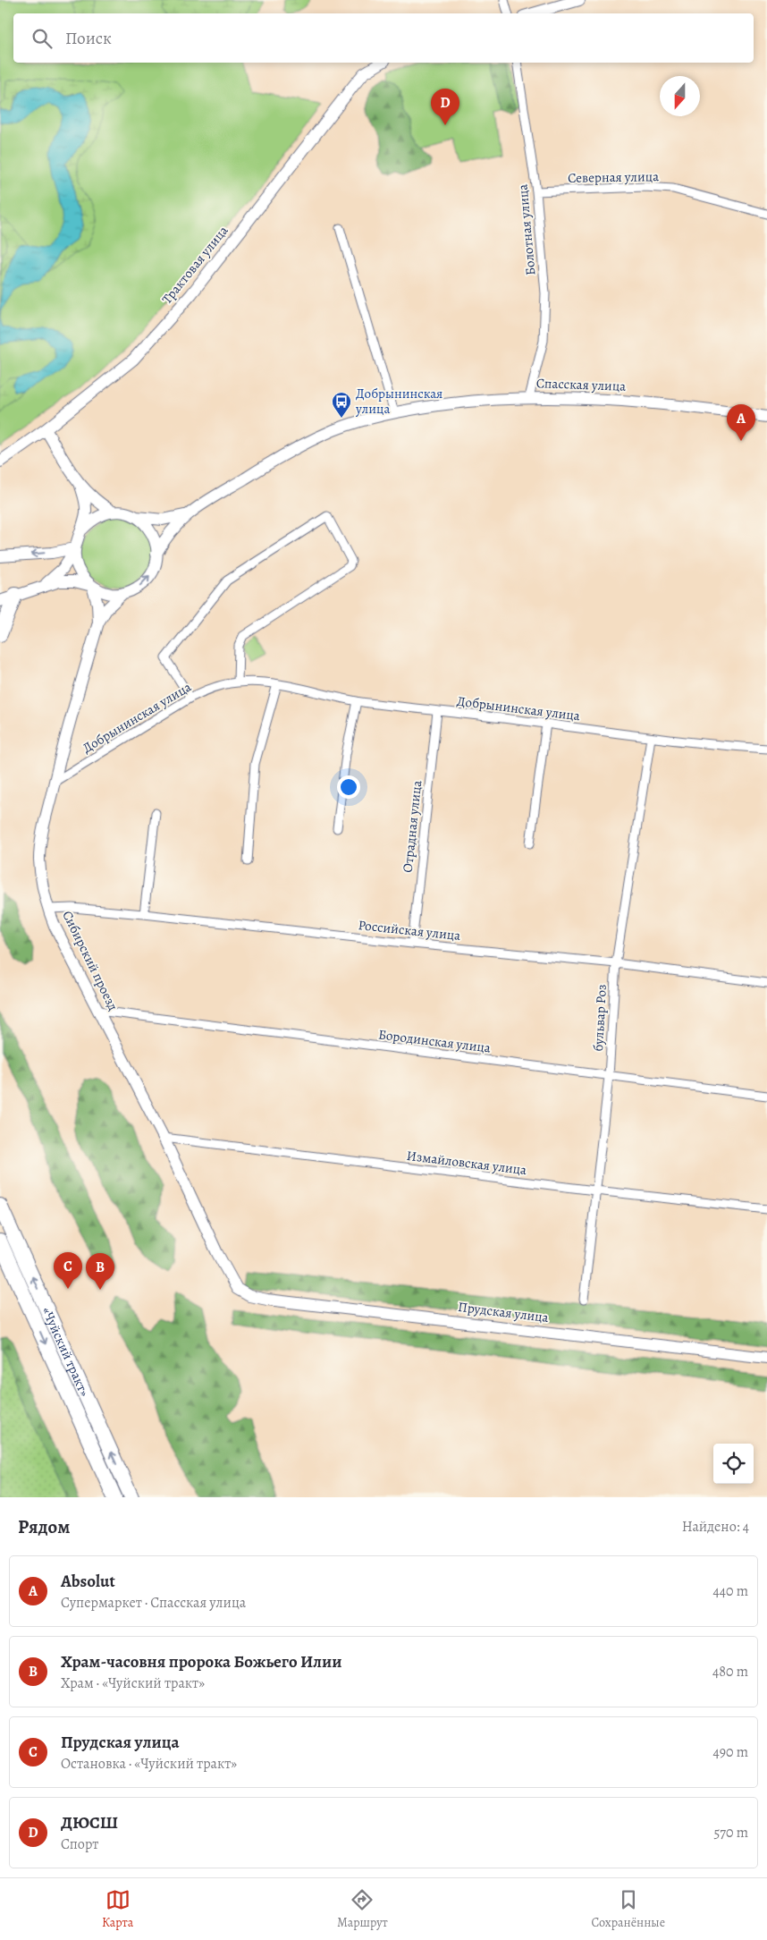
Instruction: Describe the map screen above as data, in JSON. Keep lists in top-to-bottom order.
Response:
{
  "streets": {
    "highway": ["«Чуйский тракт»"],
    "street": [
      "Северная улица",
      "Болотная улица",
      "Трактовая улица",
      "Спасская улица",
      "Добрынинская улица",
      "Отрадная улица",
      "Российская улица",
      "Сибирский проезд",
      "бульвар Роз",
      "Бородинская улица",
      "Измайловская улица",
      "Прудская улица"
    ]
  },
  "crossings": [
    ["Северная улица", "Болотная улица"],
    ["Болотная улица", "Спасская улица"],
    ["Спасская улица", "Сибирский проезд"],
    ["Добрынинская улица", "Отрадная улица"],
    ["Добрынинская улица", "Сибирский проезд"],
    ["Добрынинская улица", "бульвар Роз"],
    ["Отрадная улица", "Российская улица"],
    ["Российская улица", "Сибирский проезд"],
    ["Российская улица", "бульвар Роз"],
    ["Сибирский проезд", "Бородинская улица"],
    ["Сибирский проезд", "Измайловская улица"],
    ["Сибирский проезд", "Прудская улица"],
    ["бульвар Роз", "Бородинская улица"],
    ["бульвар Роз", "Измайловская улица"]
  ],
  "places": {
    "bus stop": ["Добрынинская улица"]
  },
  "north": "bottom",
  "page": {
    "search": "Поиск",
    "pins": [
      "D",
      "A",
      "C",
      "B"
    ],
    "heading": ["Рядом", "Найдено: 4"],
    "list": [
      {
        "mark": "A",
        "name": "Absolut",
        "note": "Супермаркет · Спасская улица",
        "value": "440 m"
      },
      {
        "mark": "B",
        "name": "Храм-часовня пророка Божьего Илии",
        "note": "Храм · «Чуйский тракт»",
        "value": "480 m"
      },
      {
        "mark": "C",
        "name": "Прудская улица",
        "note": "Остановка · «Чуйский тракт»",
        "value": "490 m"
      },
      {
        "mark": "D",
        "name": "ДЮСШ",
        "note": "Спорт",
        "value": "570 m"
      }
    ],
    "nav": ["Карта", "Маршрут", "Сохранённые"]
  }
}
